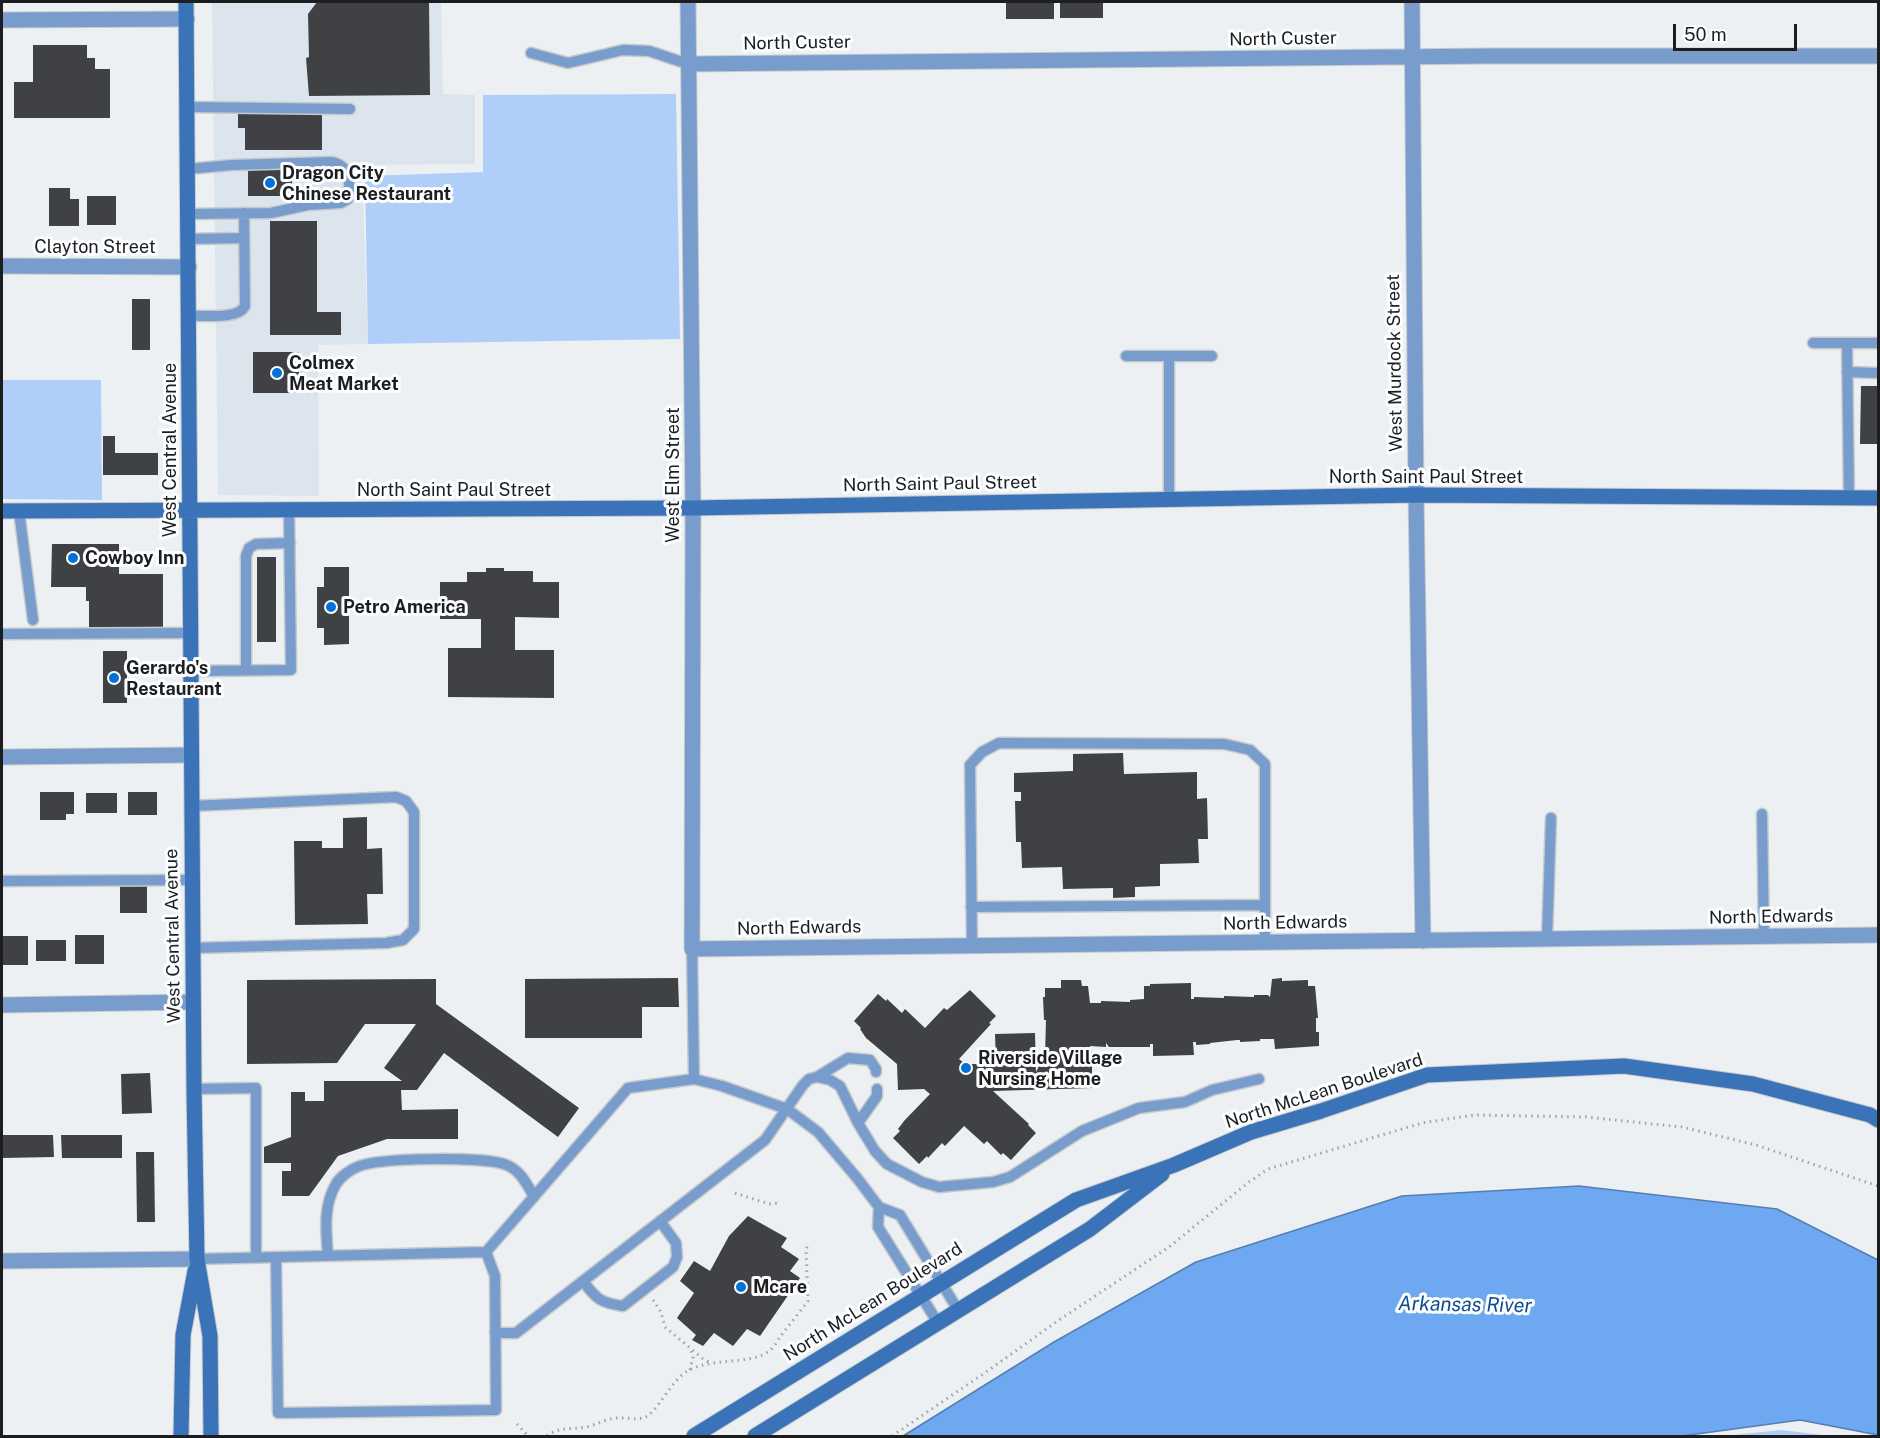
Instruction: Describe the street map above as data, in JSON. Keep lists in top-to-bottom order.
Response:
{
  "streets": {
    "main road": ["West Central Avenue", "North Saint Paul Street", "North McLean Boulevard"],
    "street": [
      "North Custer",
      "Clayton Street",
      "West Murdock Street",
      "West Elm Street",
      "North Edwards"
    ]
  },
  "crossings": [
    ["North Custer", "West Murdock Street"],
    ["North Custer", "West Elm Street"],
    ["Clayton Street", "West Central Avenue"],
    ["West Murdock Street", "North Saint Paul Street"],
    ["West Murdock Street", "North Edwards"],
    ["West Central Avenue", "North Saint Paul Street"],
    ["West Elm Street", "North Saint Paul Street"],
    ["West Elm Street", "North Edwards"]
  ],
  "water": ["Arkansas River"],
  "places": [
    "Dragon City Chinese Restaurant",
    "Colmex Meat Market",
    "Cowboy Inn",
    "Petro America",
    "Gerardo's Restaurant",
    "Riverside Village Nursing Home",
    "Mcare"
  ],
  "scale_bar": "50 m"
}
